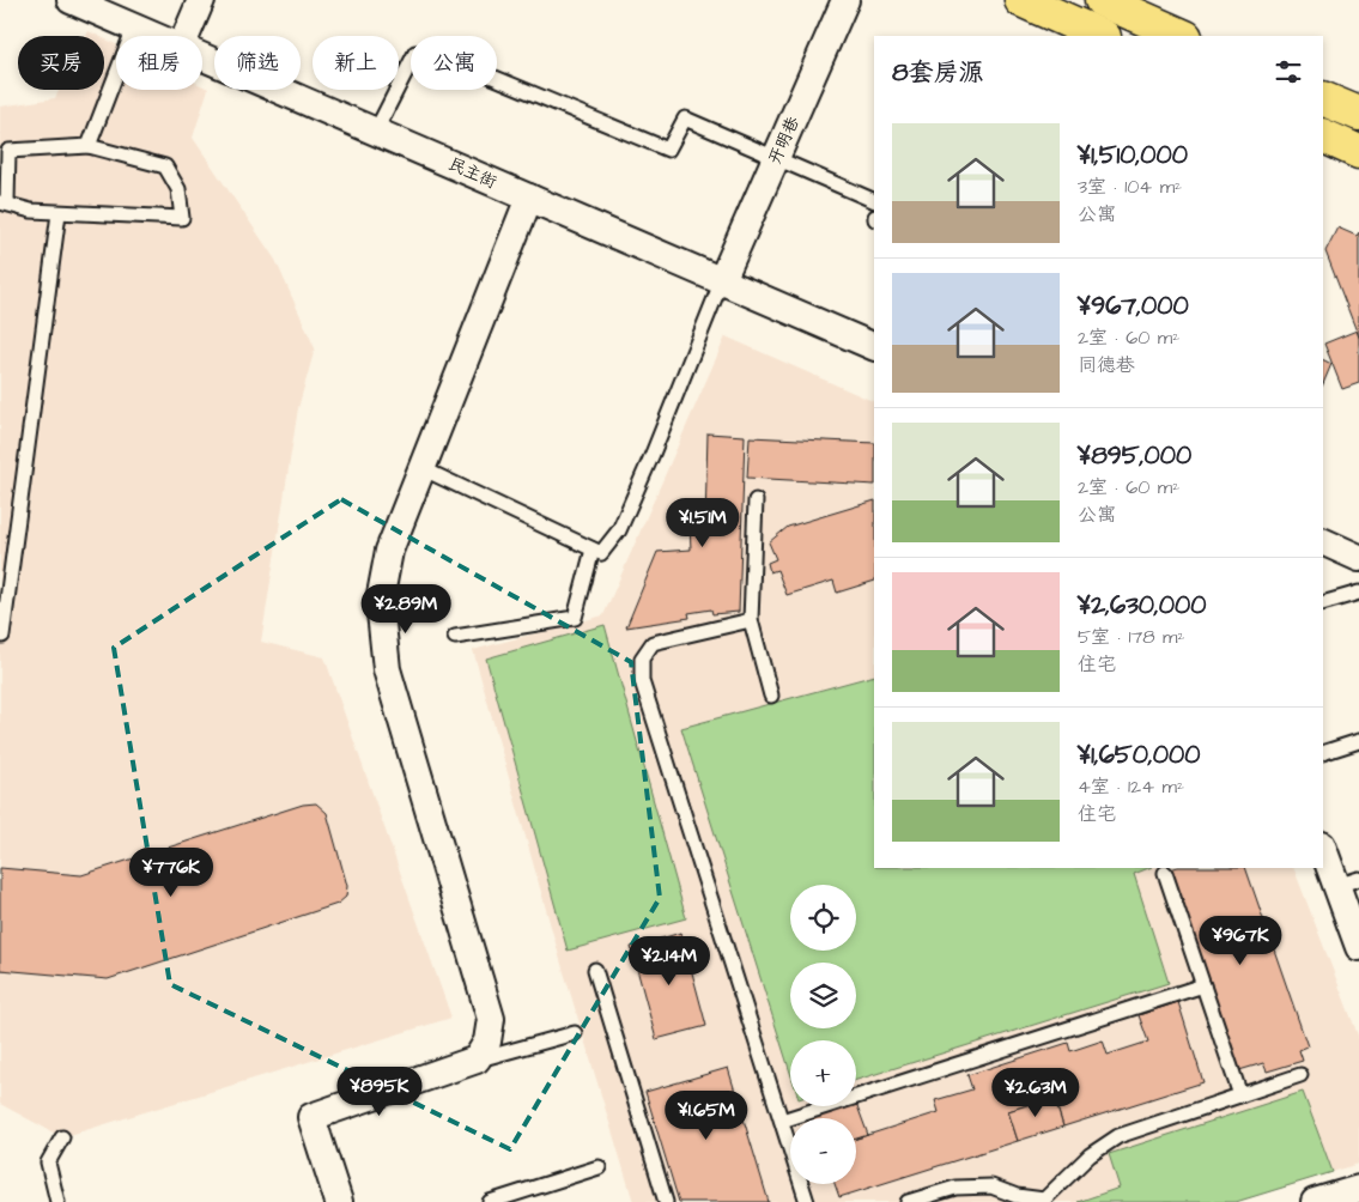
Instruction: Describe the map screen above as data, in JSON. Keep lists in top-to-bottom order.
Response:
{
  "streets": {
    "street": ["开明巷", "民主街"]
  },
  "crossings": [
    ["开明巷", "民主街"]
  ],
  "page": {
    "chip": [
      "买房",
      "租房",
      "筛选",
      "新上",
      "公寓"
    ],
    "heading": "8套房源",
    "list": [
      {
        "name": "¥1,510,000",
        "note": "3室 · 104 m² · 公寓"
      },
      {
        "name": "¥967,000",
        "note": "2室 · 60 m² · 同德巷"
      },
      {
        "name": "¥895,000",
        "note": "2室 · 60 m² · 公寓"
      },
      {
        "name": "¥2,630,000",
        "note": "5室 · 178 m² · 住宅"
      },
      {
        "name": "¥1,650,000",
        "note": "4室 · 124 m² · 住宅"
      }
    ],
    "price": [
      "¥1.51M",
      "¥2.89M",
      "¥776K",
      "¥967K",
      "¥2.14M",
      "¥895K",
      "¥2.63M",
      "¥1.65M"
    ],
    "map_buttons": ["+", "−"]
  }
}
